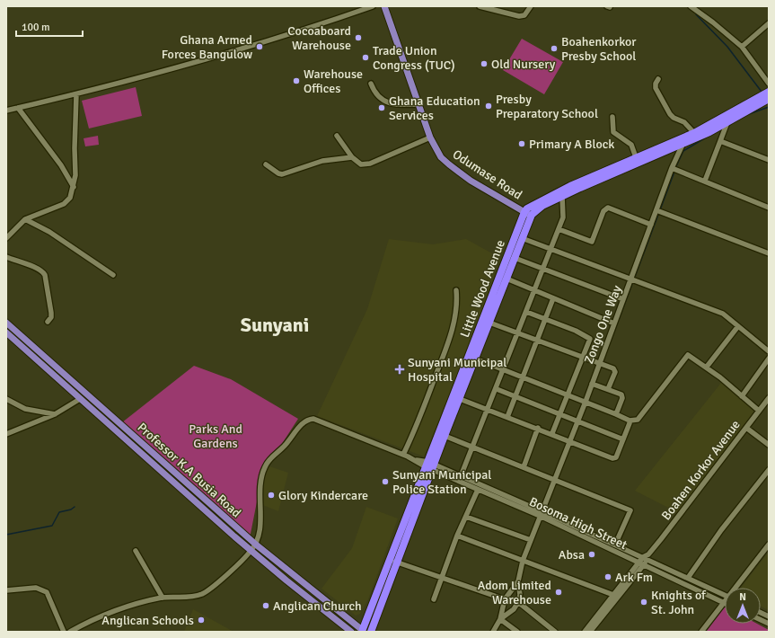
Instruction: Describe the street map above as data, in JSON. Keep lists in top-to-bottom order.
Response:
{
  "streets": {
    "highway": ["Little Wood Avenue"],
    "main road": ["Odumase Road", "Professor K.A Busia Road"],
    "street": ["Zongo One Way", "Boahen Korkor Avenue", "Bosoma High Street"]
  },
  "crossings": [
    ["Odumase Road", "Little Wood Avenue"],
    ["Little Wood Avenue", "Professor K.A Busia Road"],
    ["Little Wood Avenue", "Bosoma High Street"],
    ["Zongo One Way", "Bosoma High Street"],
    ["Professor K.A Busia Road", "Bosoma High Street"],
    ["Boahen Korkor Avenue", "Bosoma High Street"]
  ],
  "districts": ["Sunyani"],
  "parks": ["Parks And Gardens"],
  "places": {
    "other": [
      "Cocoaboard Warehouse",
      "Ghana Armed Forces Bangulow",
      "Boahenkorkor Presby School",
      "Trade Union Congress (TUC)",
      "Old Nursery",
      "Warehouse Offices",
      "Presby Preparatory School",
      "Ghana Education Services",
      "Primary A Block",
      "Sunyani Municipal Police Station",
      "Glory Kindercare",
      "Absa",
      "Ark Fm",
      "Adom Limited Warehouse",
      "Knights of St. John",
      "Anglican Church",
      "Anglican Schools"
    ],
    "health": ["Sunyani Municipal Hospital"]
  },
  "scale_bar": "100 m",
  "north": "top"
}
